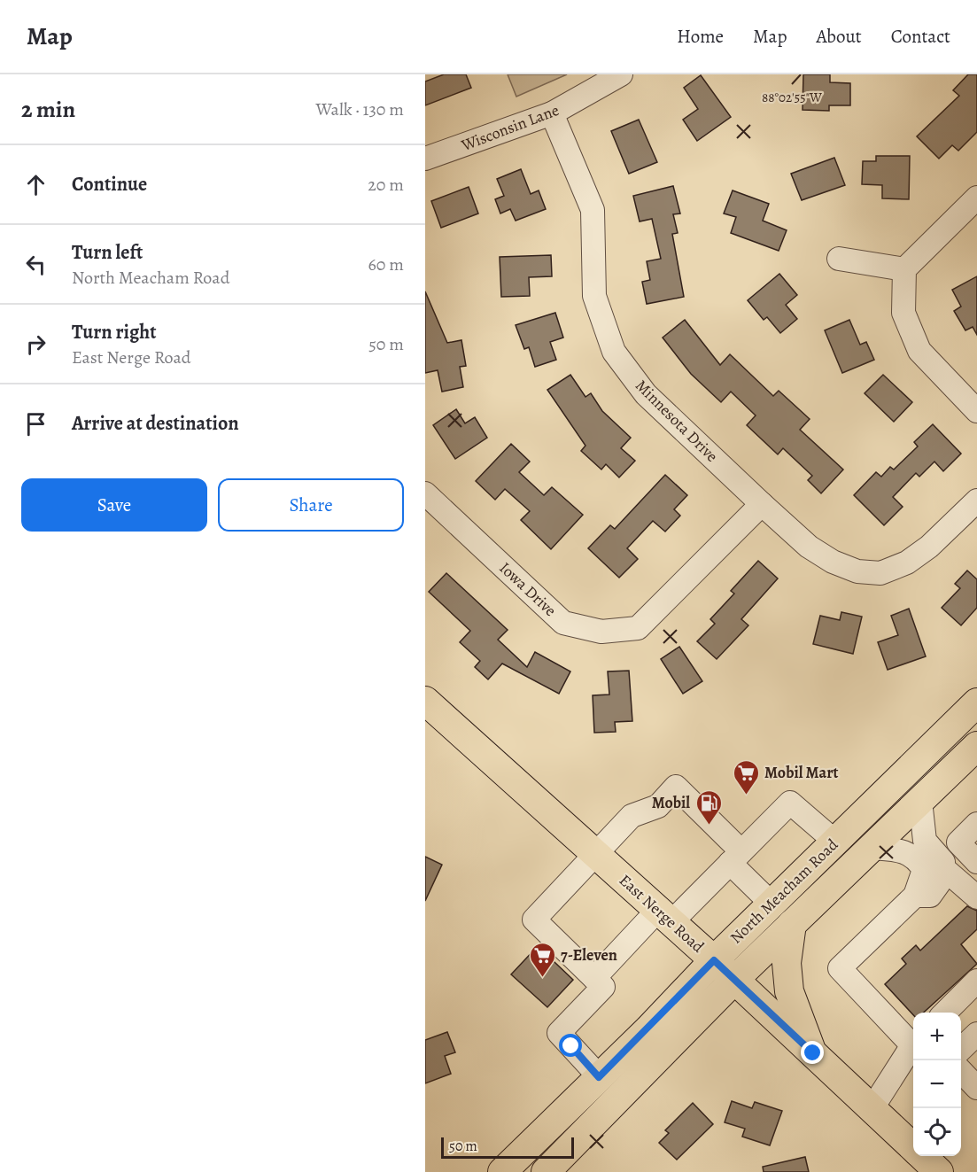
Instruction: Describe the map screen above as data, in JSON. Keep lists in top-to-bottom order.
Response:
{
  "streets": {
    "main road": ["North Meacham Road", "East Nerge Road"],
    "street": ["Wisconsin Lane", "Minnesota Drive", "Iowa Drive"]
  },
  "crossings": [
    ["Wisconsin Lane", "Minnesota Drive"],
    ["Minnesota Drive", "Iowa Drive"],
    ["North Meacham Road", "East Nerge Road"]
  ],
  "places": {
    "supermarket": ["Mobil Mart", "7-Eleven"],
    "fuel station": ["Mobil"]
  },
  "scale_bar": "50 m",
  "page": {
    "header": "Map",
    "nav": [
      "Home",
      "Map",
      "About",
      "Contact"
    ],
    "heading": ["2 min", "Walk · 130 m"],
    "list": [
      ["Continue", "20 m"],
      ["Turn left", "North Meacham Road", "60 m"],
      ["Turn right", "East Nerge Road", "50 m"],
      "Arrive at destination"
    ],
    "buttons": ["Save", "Share"],
    "map_buttons": ["+", "−"],
    "scale": "50 m"
  },
  "coordinates": ["88°02'55\"W"]
}
